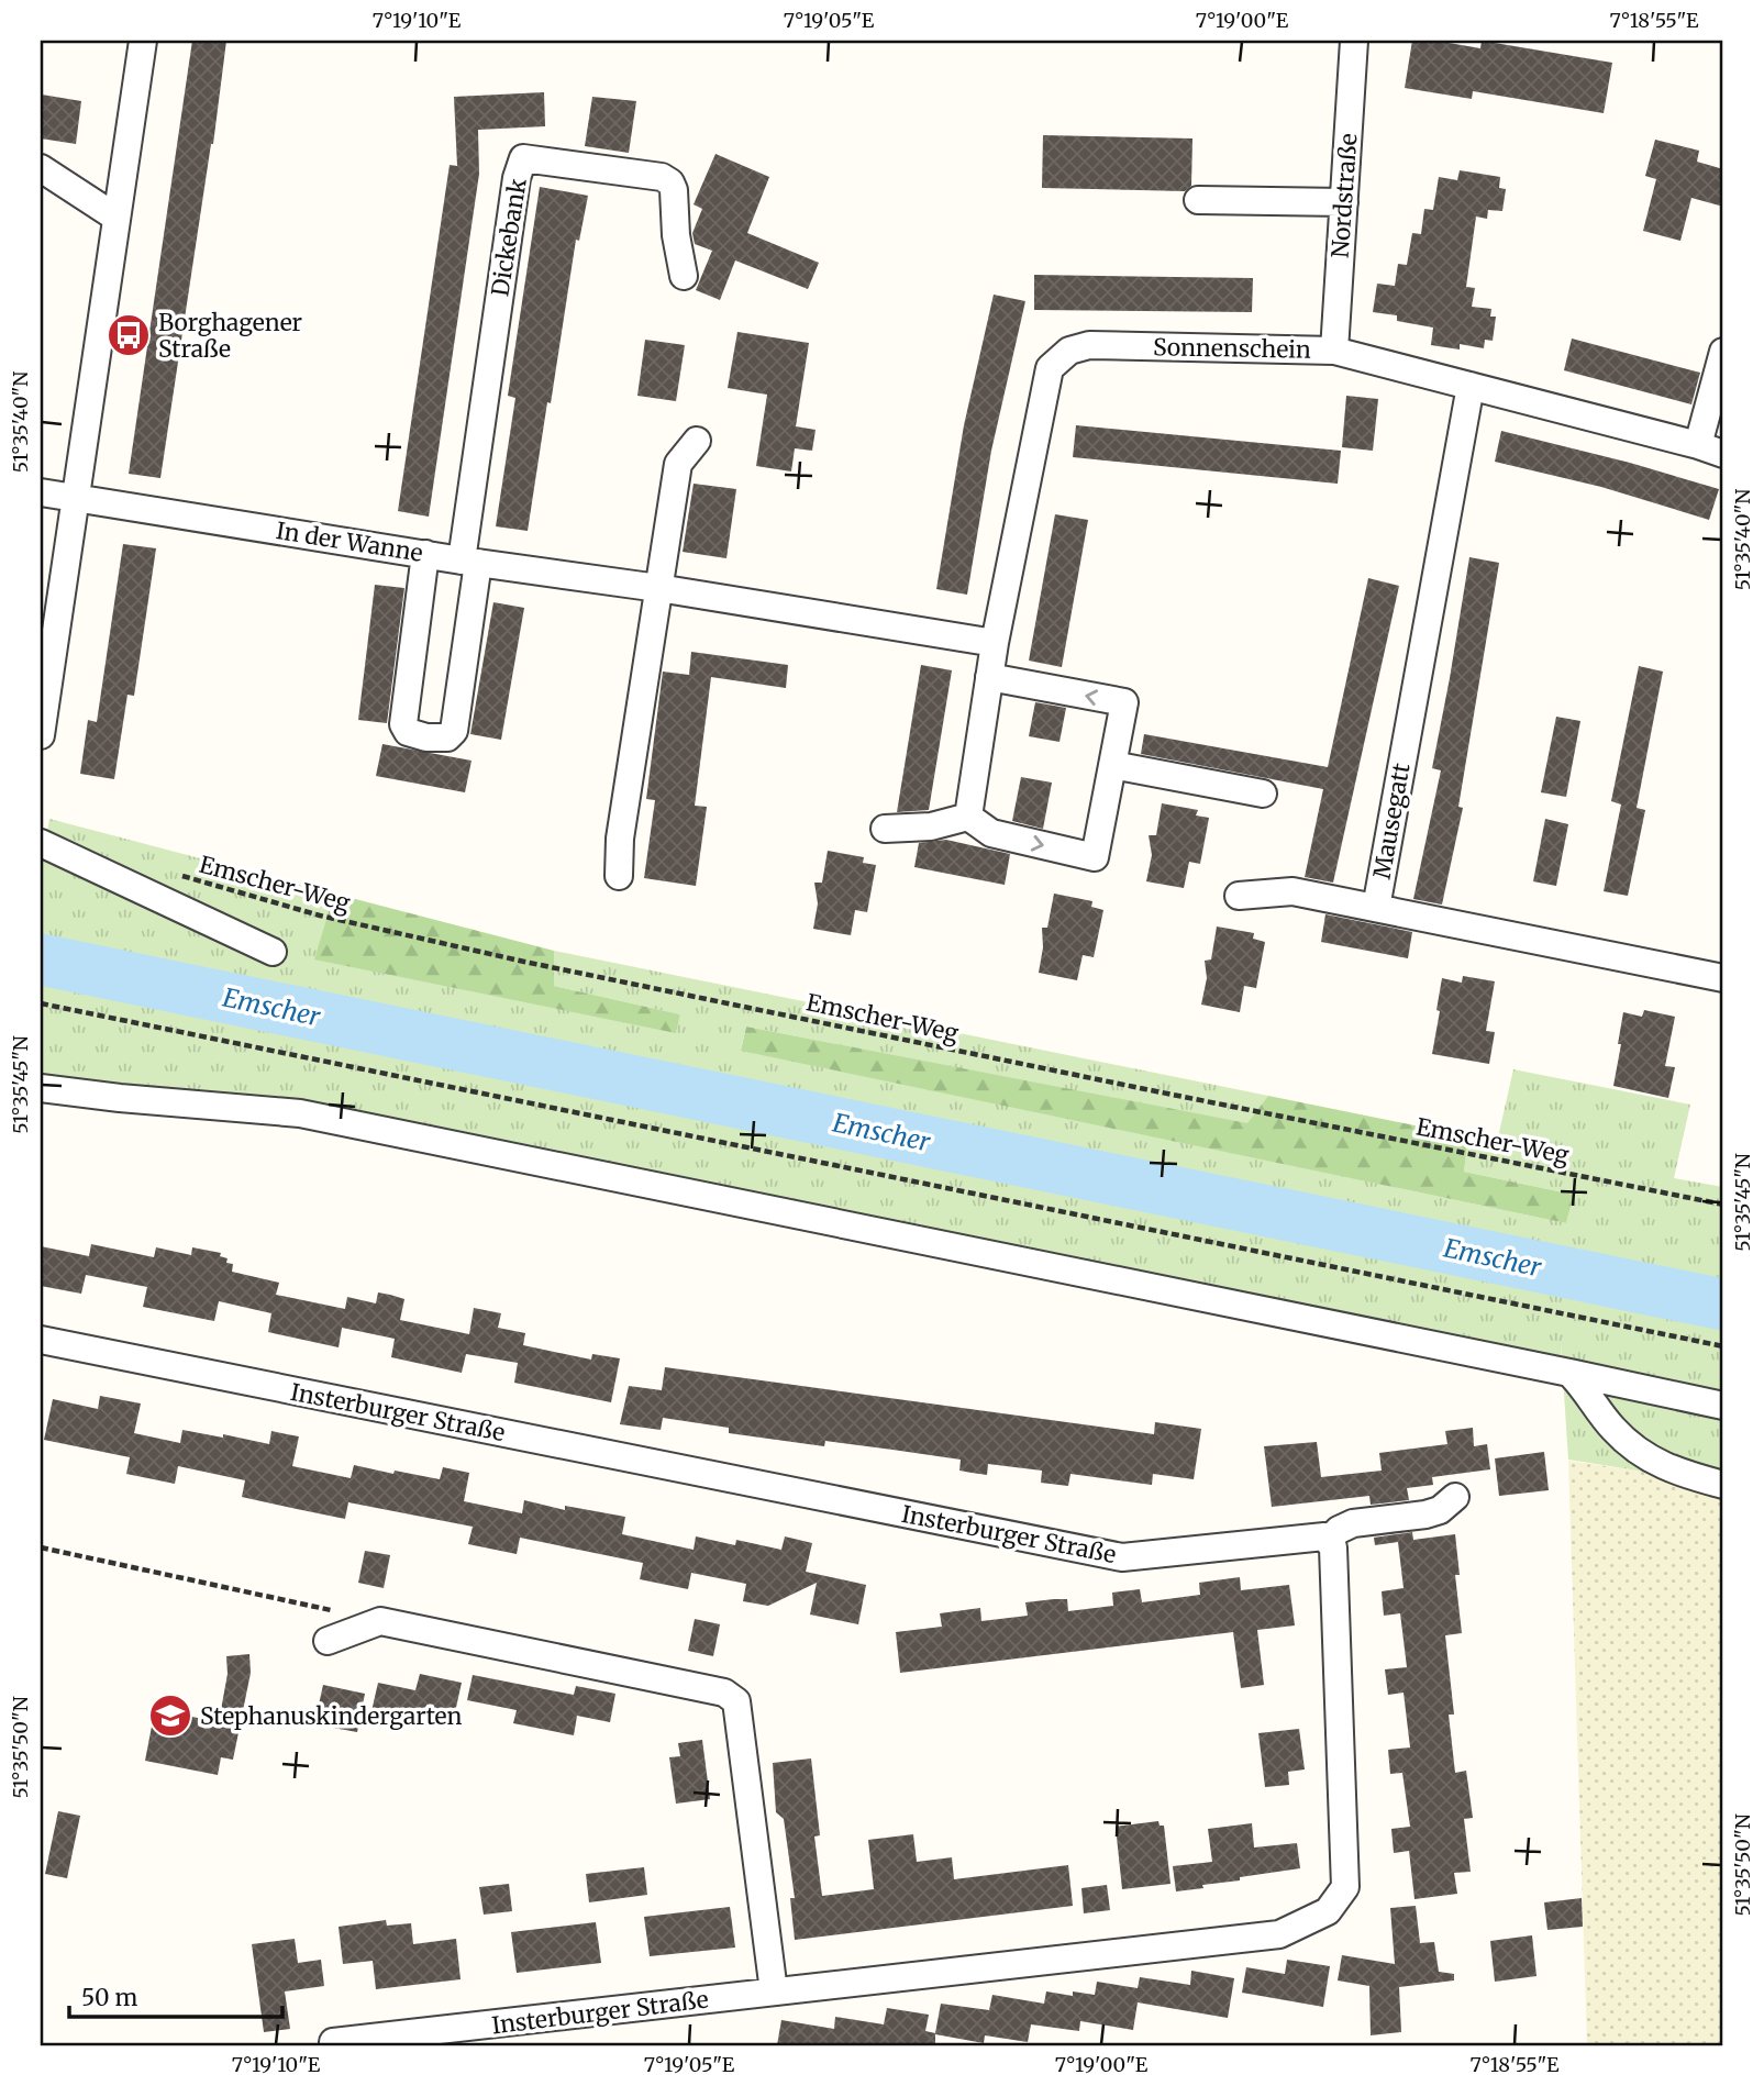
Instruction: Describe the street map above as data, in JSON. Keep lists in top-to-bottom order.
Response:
{
  "streets": {
    "street": [
      "Nordstraße",
      "Dickebank",
      "Sonnenschein",
      "In der Wanne",
      "Mausegatt",
      "Insterburger Straße"
    ],
    "path": ["Emscher-Weg"]
  },
  "crossings": [
    ["Nordstraße", "Sonnenschein"],
    ["Dickebank", "In der Wanne"],
    ["Sonnenschein", "In der Wanne"],
    ["Sonnenschein", "Mausegatt"]
  ],
  "water": ["Emscher"],
  "places": {
    "bus stop": ["Borghagener Straße"],
    "school or university": ["Stephanuskindergarten"]
  },
  "scale_bar": "50 m",
  "coordinates": [
    "7°19'10\"E",
    "7°19'05\"E",
    "7°19'00\"E",
    "7°18'55\"E",
    "51°35'40\"N",
    "51°35'45\"N",
    "51°35'50\"N"
  ]
}
